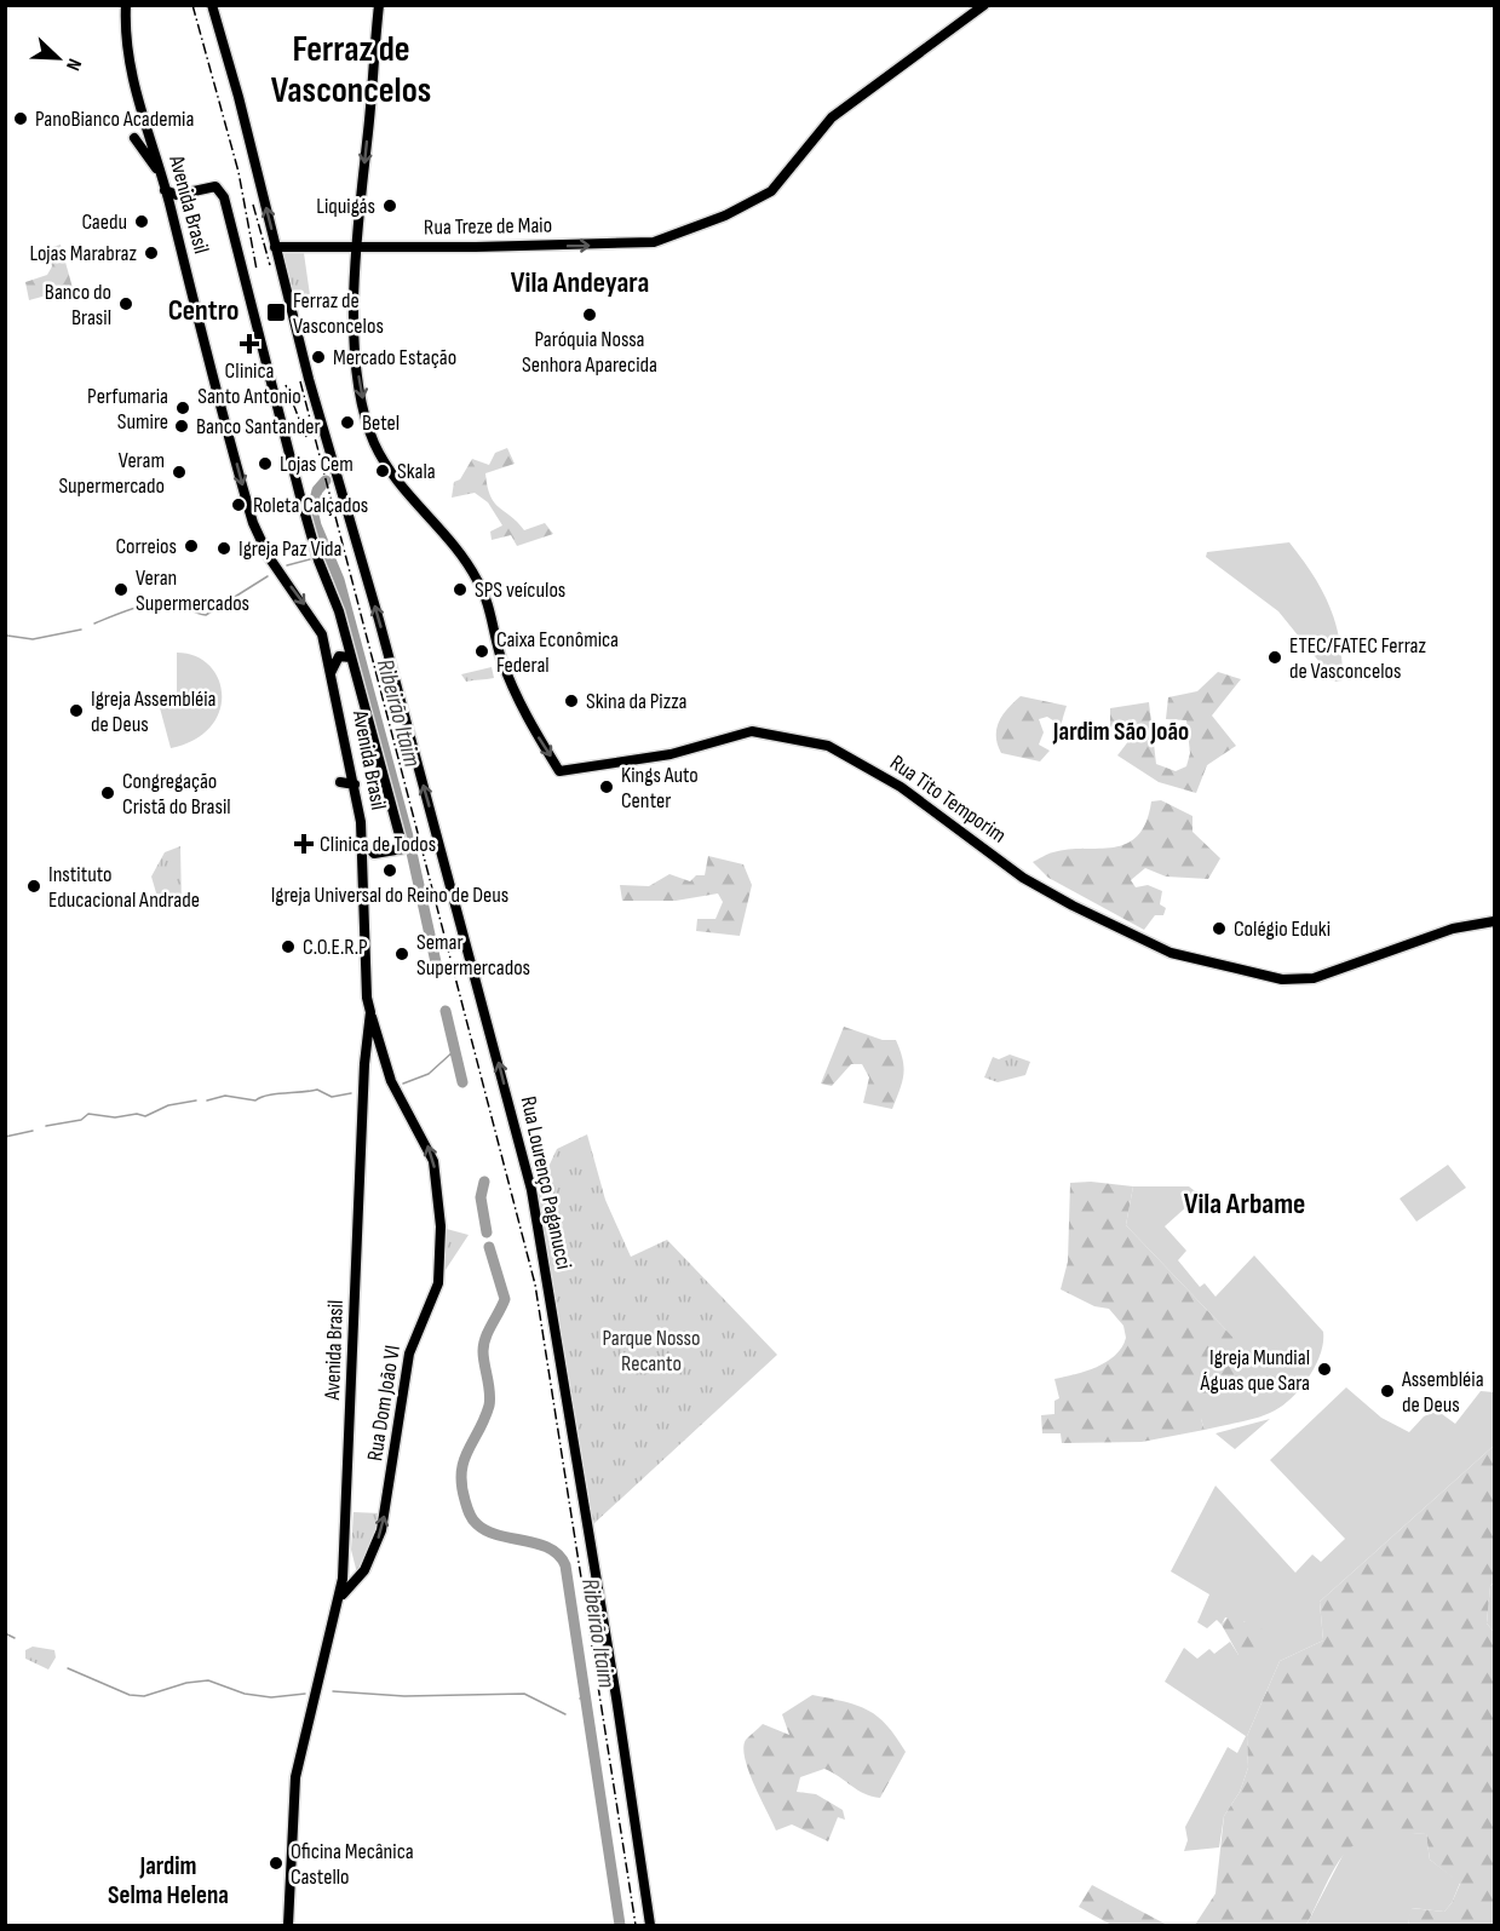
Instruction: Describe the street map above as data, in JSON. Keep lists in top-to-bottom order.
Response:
{
  "streets": {
    "main road": [
      "Avenida Brasil",
      "Rua Treze de Maio",
      "Rua Tito Temporim",
      "Rua Lourenço Paganucci",
      "Rua Dom João VI"
    ]
  },
  "crossings": [
    ["Avenida Brasil", "Rua Dom João VI"],
    ["Rua Treze de Maio", "Rua Tito Temporim"],
    ["Rua Treze de Maio", "Rua Lourenço Paganucci"]
  ],
  "one_way": [
    "Rua Treze de Maio",
    "Rua Tito Temporim",
    "Rua Lourenço Paganucci",
    "Rua Dom João VI"
  ],
  "districts": [
    "Ferraz de Vasconcelos",
    "Vila Andeyara",
    "Centro",
    "Jardim São João",
    "Vila Arbame",
    "Jardim Selma Helena"
  ],
  "water": ["Ribeirão Itaim"],
  "parks": ["Parque Nosso Recanto"],
  "places": {
    "other": [
      "PanoBianco Academia",
      "Liquigás",
      "Caedu",
      "Lojas Marabraz",
      "Banco do Brasil",
      "Paróquia Nossa Senhora Aparecida",
      "Mercado Estação",
      "Perfumaria Sumire",
      "Betel",
      "Banco Santander",
      "Lojas Cem",
      "Skala",
      "Veram Supermercado",
      "Roleta Calçados",
      "Correios",
      "Igreja Paz Vida",
      "Veran Supermercados",
      "SPS veículos",
      "Caixa Econômica Federal",
      "ETEC/FATEC Ferraz de Vasconcelos",
      "Skina da Pizza",
      "Igreja Assembléia de Deus",
      "Kings Auto Center",
      "Congregação Cristã do Brasil",
      "Igreja Universal do Reino de Deus",
      "Instituto Educacional Andrade",
      "Colégio Eduki",
      "C.O.E.R.P",
      "Semar Supermercados",
      "Igreja Mundial Águas que Sara",
      "Assembléia de Deus",
      "Oficina Mecânica Castello"
    ],
    "transit": ["Ferraz de Vasconcelos"],
    "health": ["Clinica Santo Antonio", "Clinica de Todos"]
  },
  "north": "bottom right"
}
